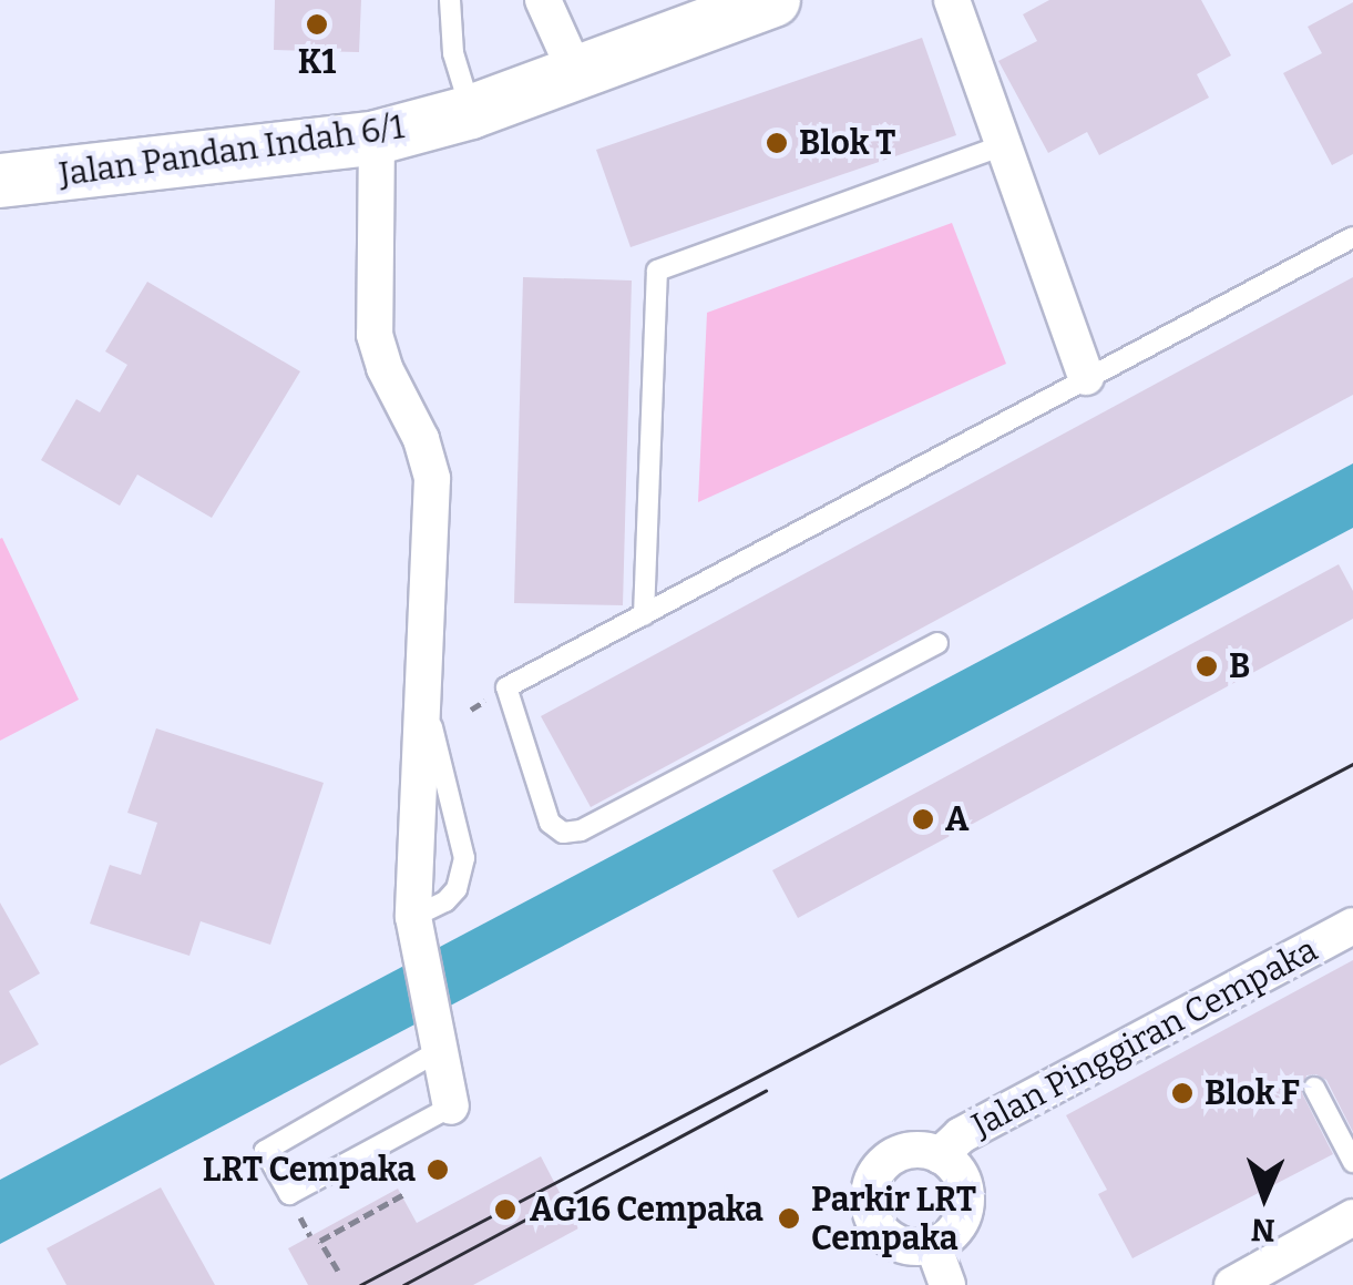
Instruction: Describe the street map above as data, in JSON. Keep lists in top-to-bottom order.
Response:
{
  "streets": {
    "street": ["Jalan Pandan Indah 6/1", "Jalan Pinggiran Cempaka"]
  },
  "places": [
    "K1",
    "Blok T",
    "B",
    "A",
    "Blok F",
    "LRT Cempaka",
    "AG16 Cempaka",
    "Parkir LRT Cempaka"
  ],
  "north": "bottom"
}
